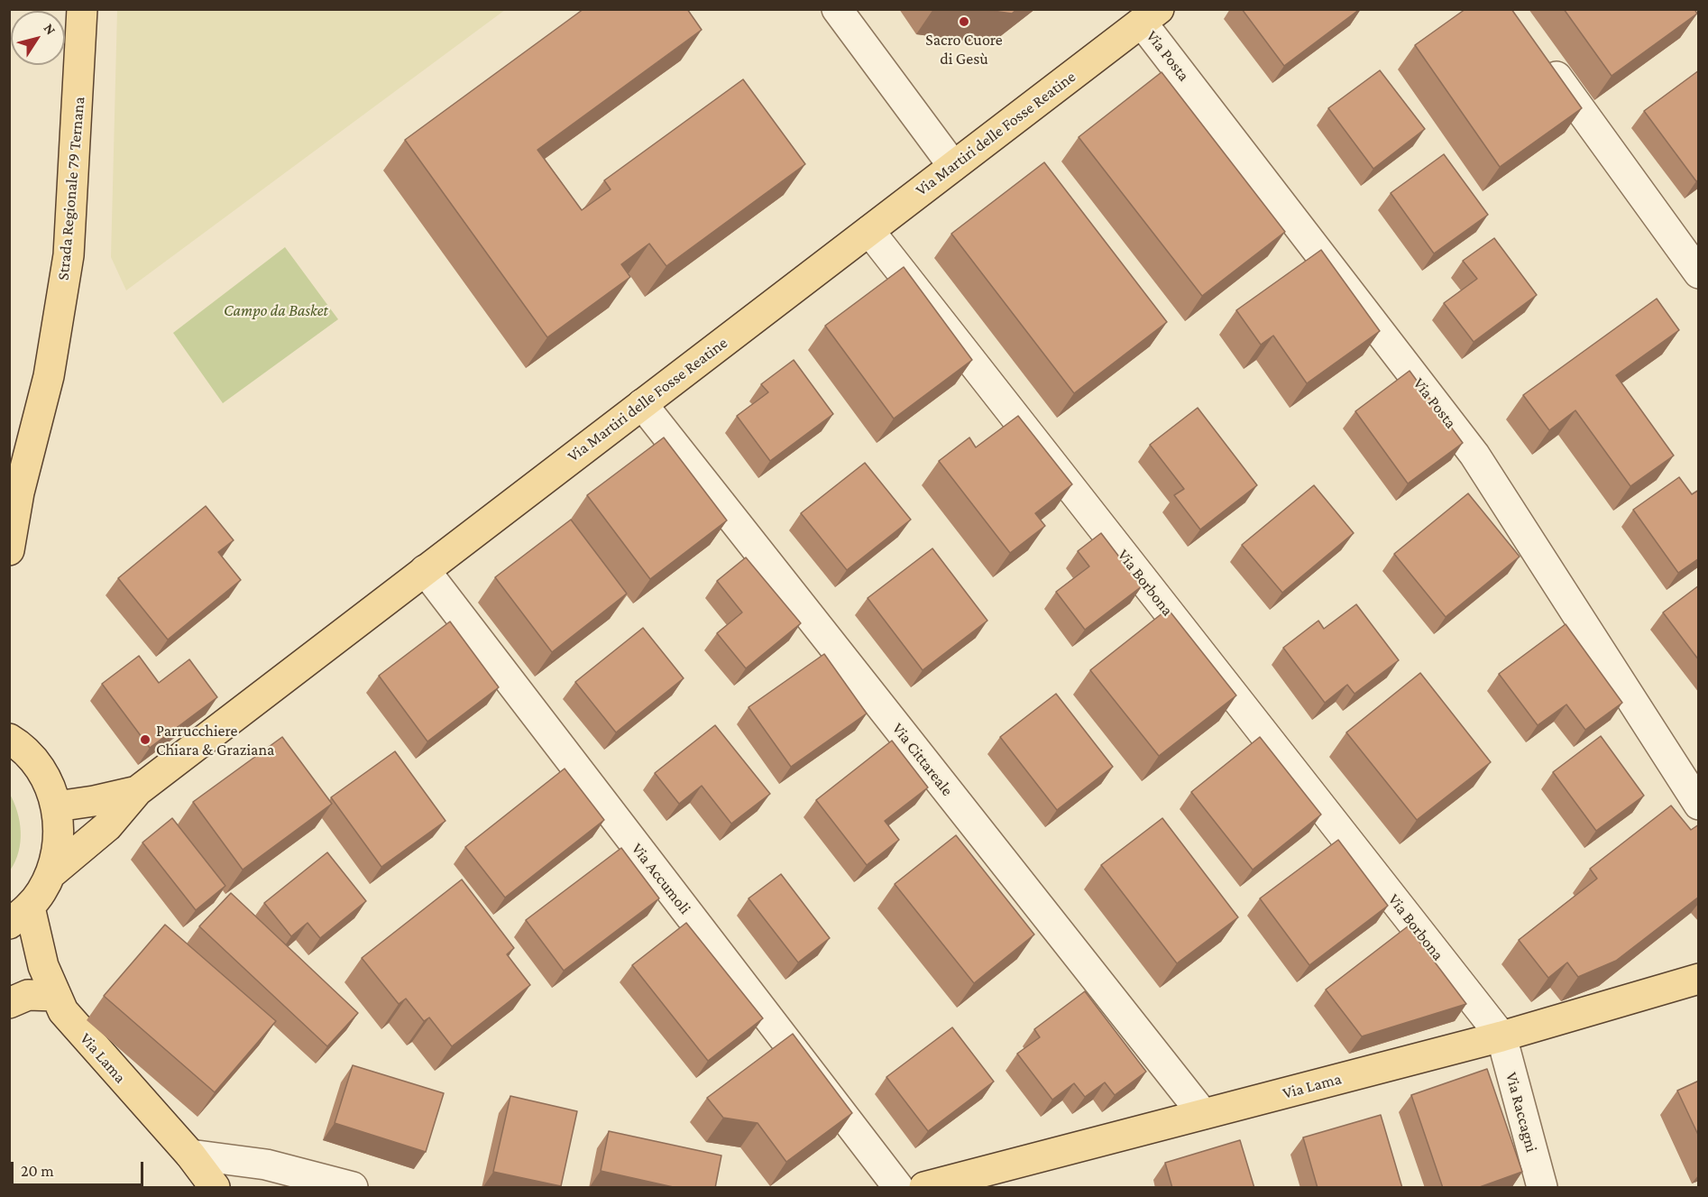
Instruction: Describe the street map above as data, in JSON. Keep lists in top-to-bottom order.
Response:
{
  "streets": {
    "main road": ["Via Martiri delle Fosse Reatine", "Strada Regionale 79 Ternana", "Via Lama"],
    "street": [
      "Via Posta",
      "Via Borbona",
      "Via Cittareale",
      "Via Accumoli",
      "Via Raccagni"
    ]
  },
  "crossings": [
    ["Via Posta", "Via Martiri delle Fosse Reatine"],
    ["Via Martiri delle Fosse Reatine", "Via Borbona"],
    ["Via Martiri delle Fosse Reatine", "Via Cittareale"],
    ["Via Martiri delle Fosse Reatine", "Via Accumoli"],
    ["Via Borbona", "Via Lama"],
    ["Via Borbona", "Via Raccagni"],
    ["Via Cittareale", "Via Lama"],
    ["Via Lama", "Via Raccagni"]
  ],
  "parks": ["Campo da Basket"],
  "places": ["Sacro Cuore di Gesù", "Parrucchiere Chiara & Graziana"],
  "scale_bar": "20 m",
  "north": "top right"
}
